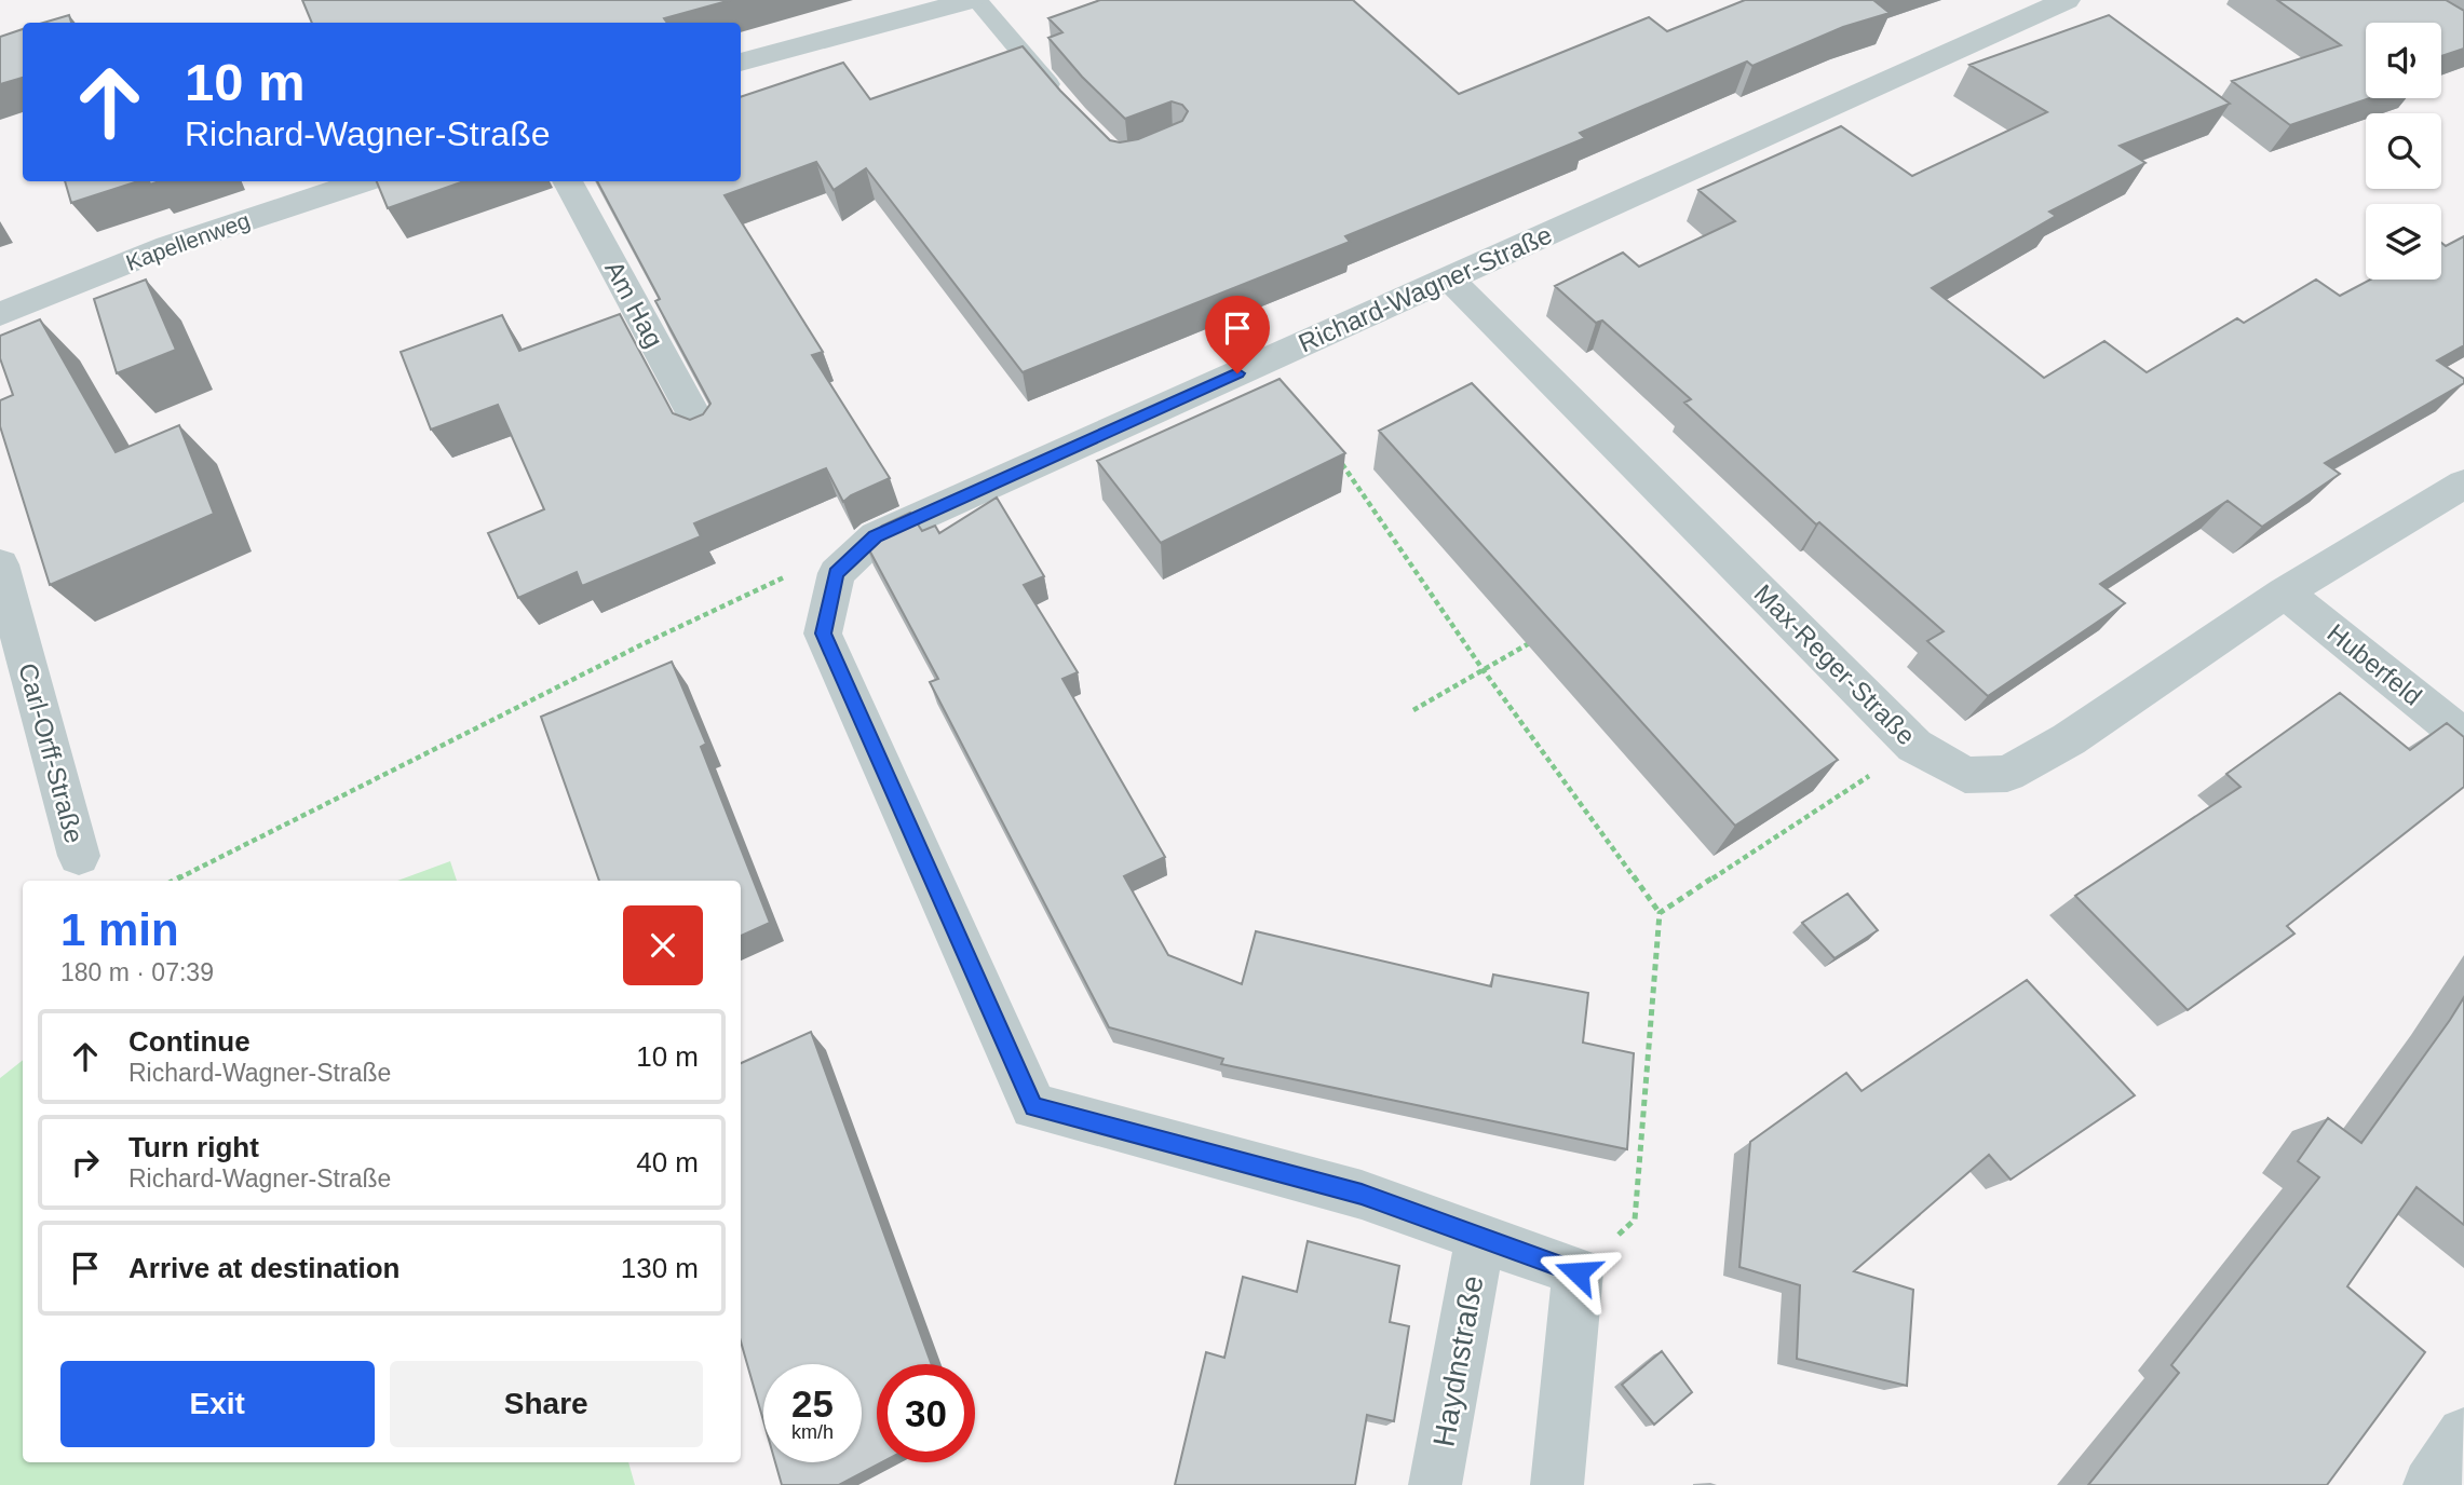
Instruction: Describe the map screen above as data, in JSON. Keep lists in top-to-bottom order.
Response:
{
  "streets": {
    "street": [
      "Kapellenweg",
      "Richard-Wagner-Straße",
      "Am Hag",
      "Max-Reger-Straße",
      "Huberfeld",
      "Carl-Orff-Straße",
      "Haydnstraße"
    ]
  },
  "crossings": [
    ["Richard-Wagner-Straße", "Max-Reger-Straße"],
    ["Max-Reger-Straße", "Huberfeld"]
  ],
  "page": {
    "turn": ["10 m", "Richard-Wagner-Straße"],
    "heading": ["1 min", "180 m · 07:39"],
    "list": [
      {
        "name": "Continue",
        "note": "Richard-Wagner-Straße",
        "value": "10 m"
      },
      {
        "name": "Turn right",
        "note": "Richard-Wagner-Straße",
        "value": "40 m"
      },
      {
        "name": "Arrive at destination",
        "value": "130 m"
      }
    ],
    "buttons": ["Exit", "Share"],
    "speed": "25 km/h",
    "limit": "30"
  }
}
